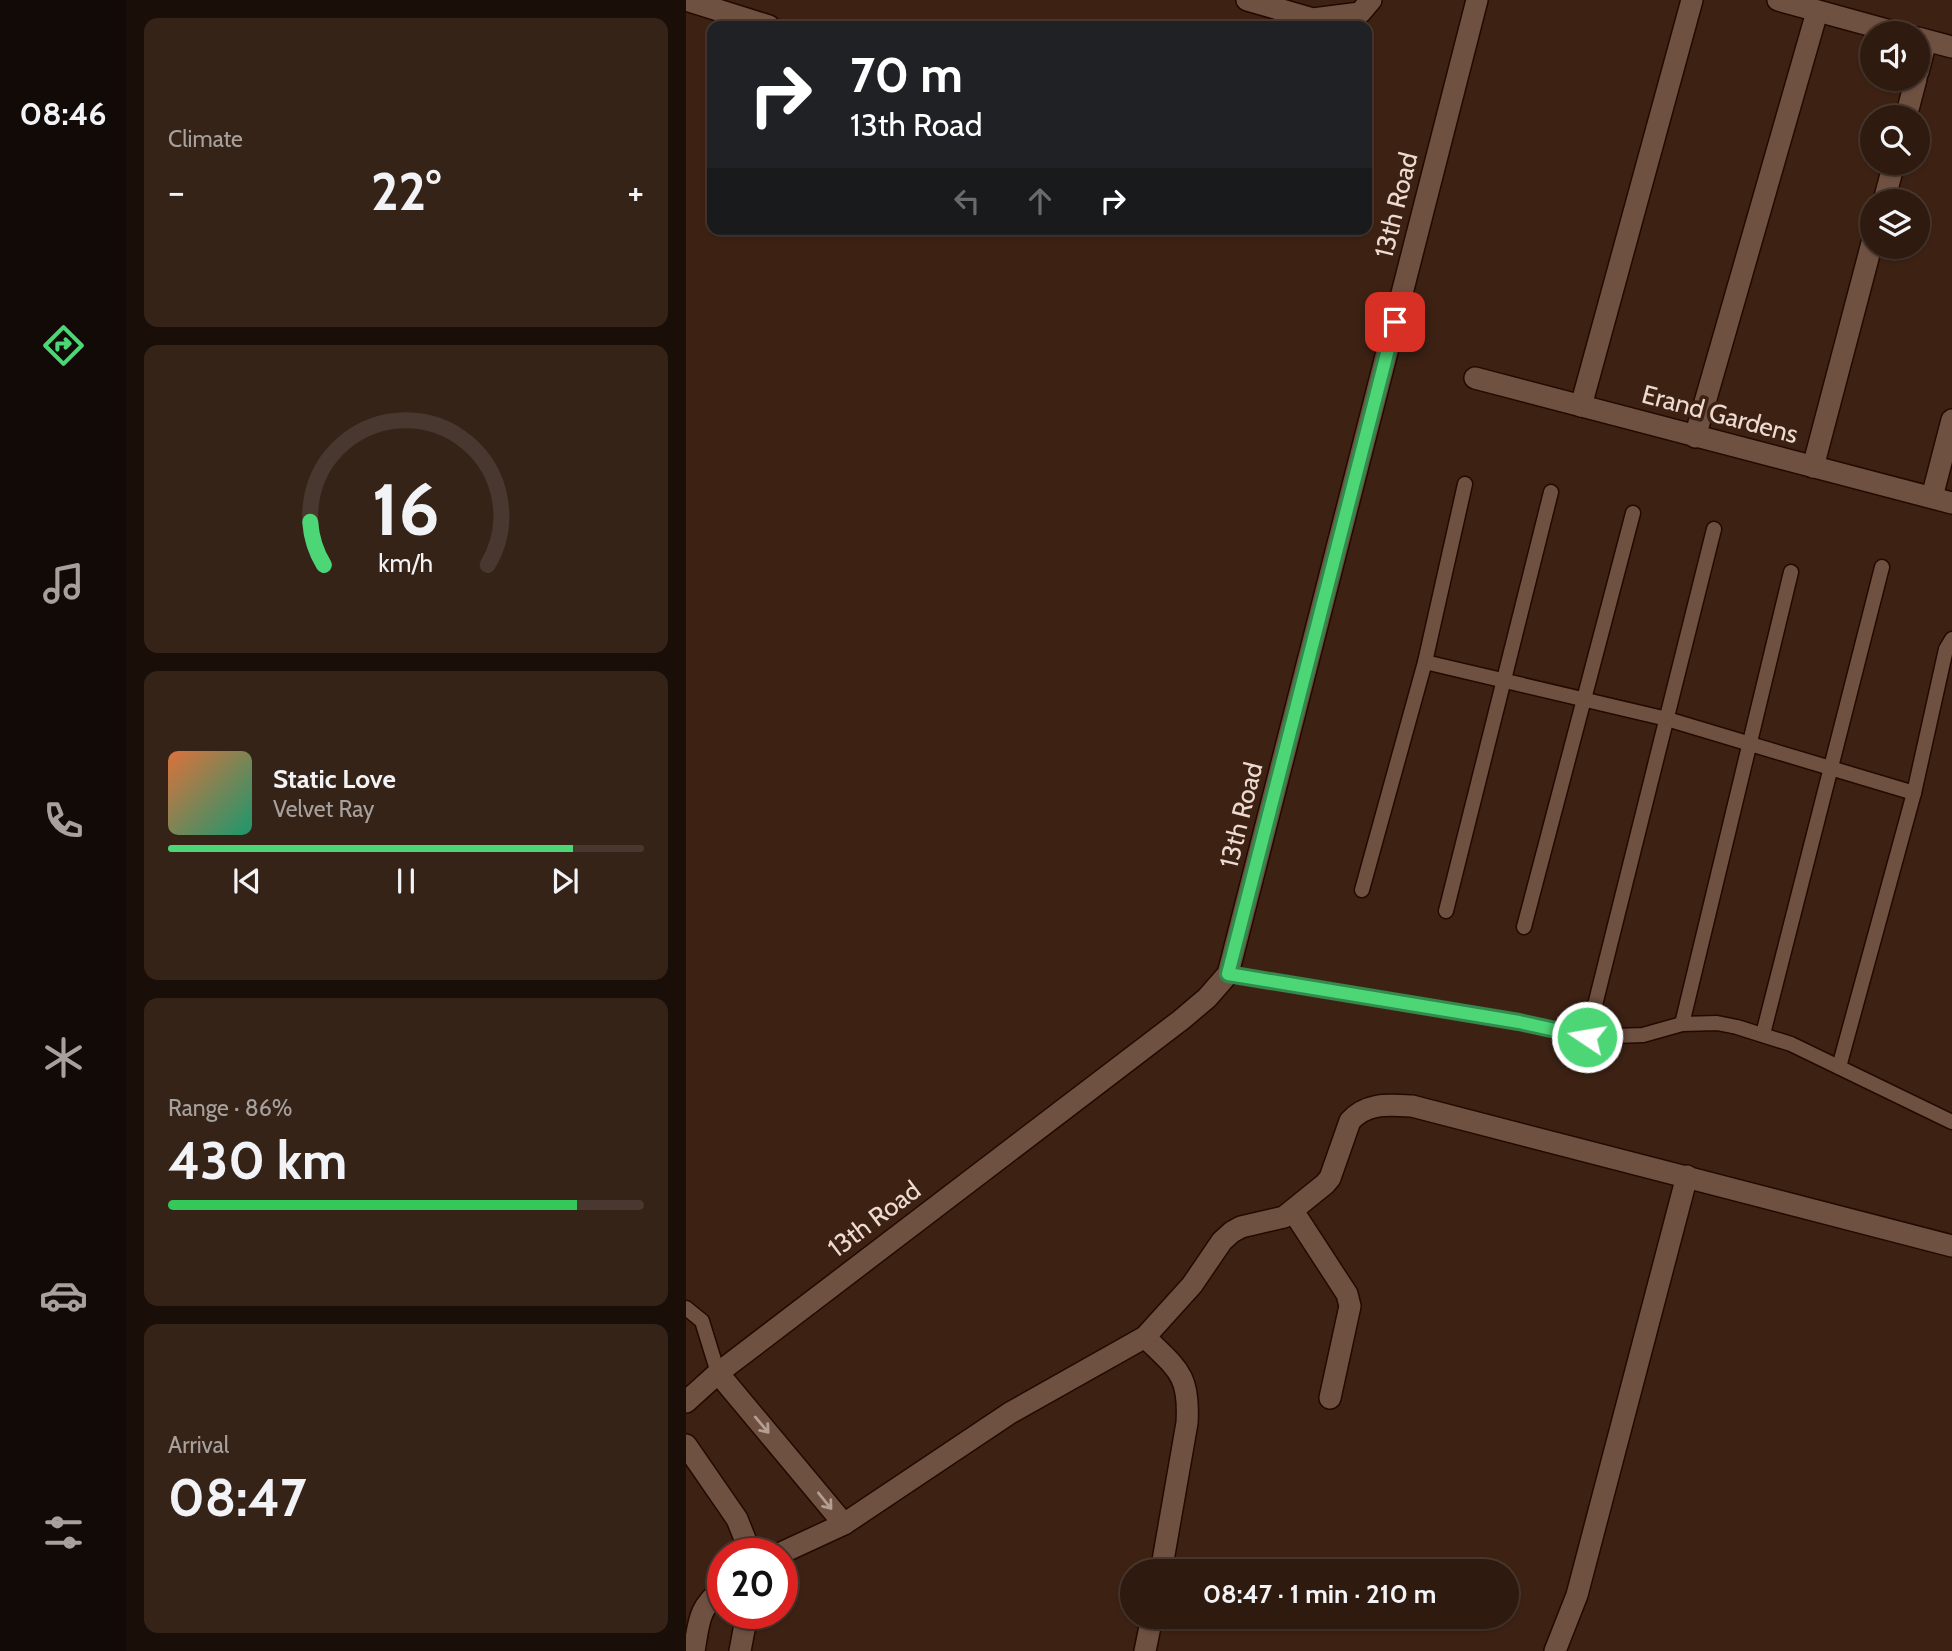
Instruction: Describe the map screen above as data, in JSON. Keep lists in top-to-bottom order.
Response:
{
  "streets": {
    "street": ["13th Road", "Erand Gardens"]
  },
  "page": {
    "tabs": "08:46",
    "tile": [
      "Climate",
      ["Range · 86%", "430 km"],
      ["Arrival", "08:47"]
    ],
    "turn": ["70 m", "13th Road"],
    "heat": ["−", "22°", "+"],
    "song": ["Static Love", "Velvet Ray"],
    "limit": "20",
    "trip": "08:47 · 1 min · 210 m",
    "gauge": ["16", "km/h"]
  }
}
